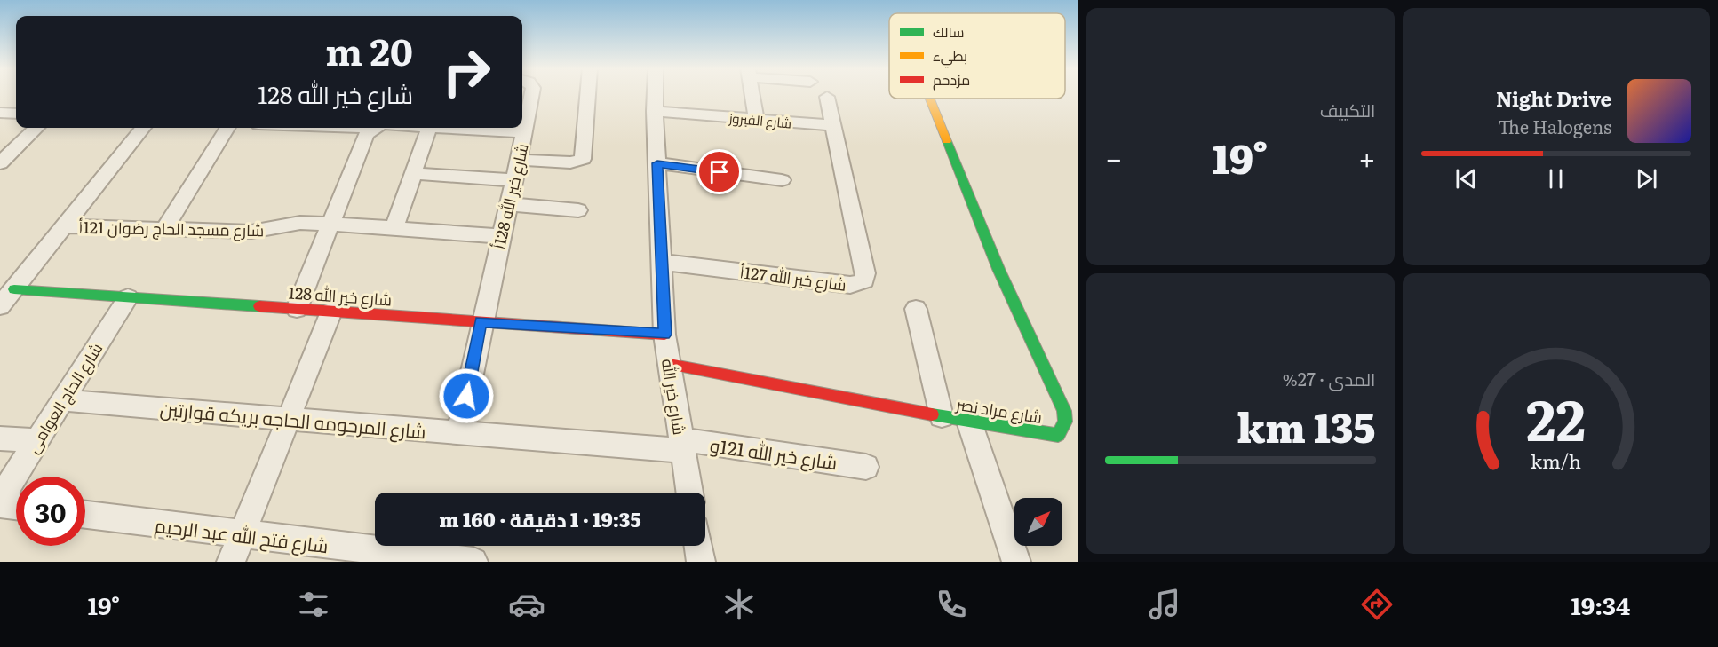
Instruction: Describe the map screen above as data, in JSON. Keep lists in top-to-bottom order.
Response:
{
  "streets": {
    "street": [
      "شارع الفيروز",
      "شارع خير الله 128أ",
      "شارع مسجد الحاج رضوان 121أ",
      "شارع خير الله 127أ",
      "شارع خير الله 128",
      "شارع خير الله",
      "شارع الحاج العوامى",
      "شارع مراد نصر",
      "شارع المرحومه الحاجه بريكه قوارتين",
      "شارع خير الله 121و",
      "شارع فتح الله عبد الرحيم"
    ]
  },
  "crossings": [
    ["شارع الفيروز", "شارع خير الله 127أ"],
    ["شارع الفيروز", "شارع خير الله"],
    ["شارع خير الله 128أ", "شارع مسجد الحاج رضوان 121أ"],
    ["شارع خير الله 128أ", "شارع خير الله 128"],
    ["شارع خير الله 128أ", "شارع المرحومه الحاجه بريكه قوارتين"],
    ["شارع خير الله 127أ", "شارع خير الله"],
    ["شارع خير الله 128", "شارع خير الله"],
    ["شارع خير الله 128", "شارع الحاج العوامى"],
    ["شارع خير الله", "شارع مراد نصر"],
    ["شارع خير الله", "شارع المرحومه الحاجه بريكه قوارتين"],
    ["شارع خير الله", "شارع خير الله 121و"],
    ["شارع الحاج العوامى", "شارع المرحومه الحاجه بريكه قوارتين"],
    ["شارع المرحومه الحاجه بريكه قوارتين", "شارع خير الله 121و"]
  ],
  "legend": ["سالك", "بطيء", "مزدحم"],
  "north": "top right",
  "page": {
    "tile": [
      "التكييف",
      ["المدى · 27%", "135 km"]
    ],
    "turn": ["20 m", "شارع خير الله 128"],
    "song": ["Night Drive", "The Halogens"],
    "heat": ["−", "19°", "+"],
    "limit": "30",
    "trip": "19:35 · 1 دقيقة · 160 m",
    "tabs": ["19:34", "19°"],
    "gauge": ["22", "km/h"]
  }
}
